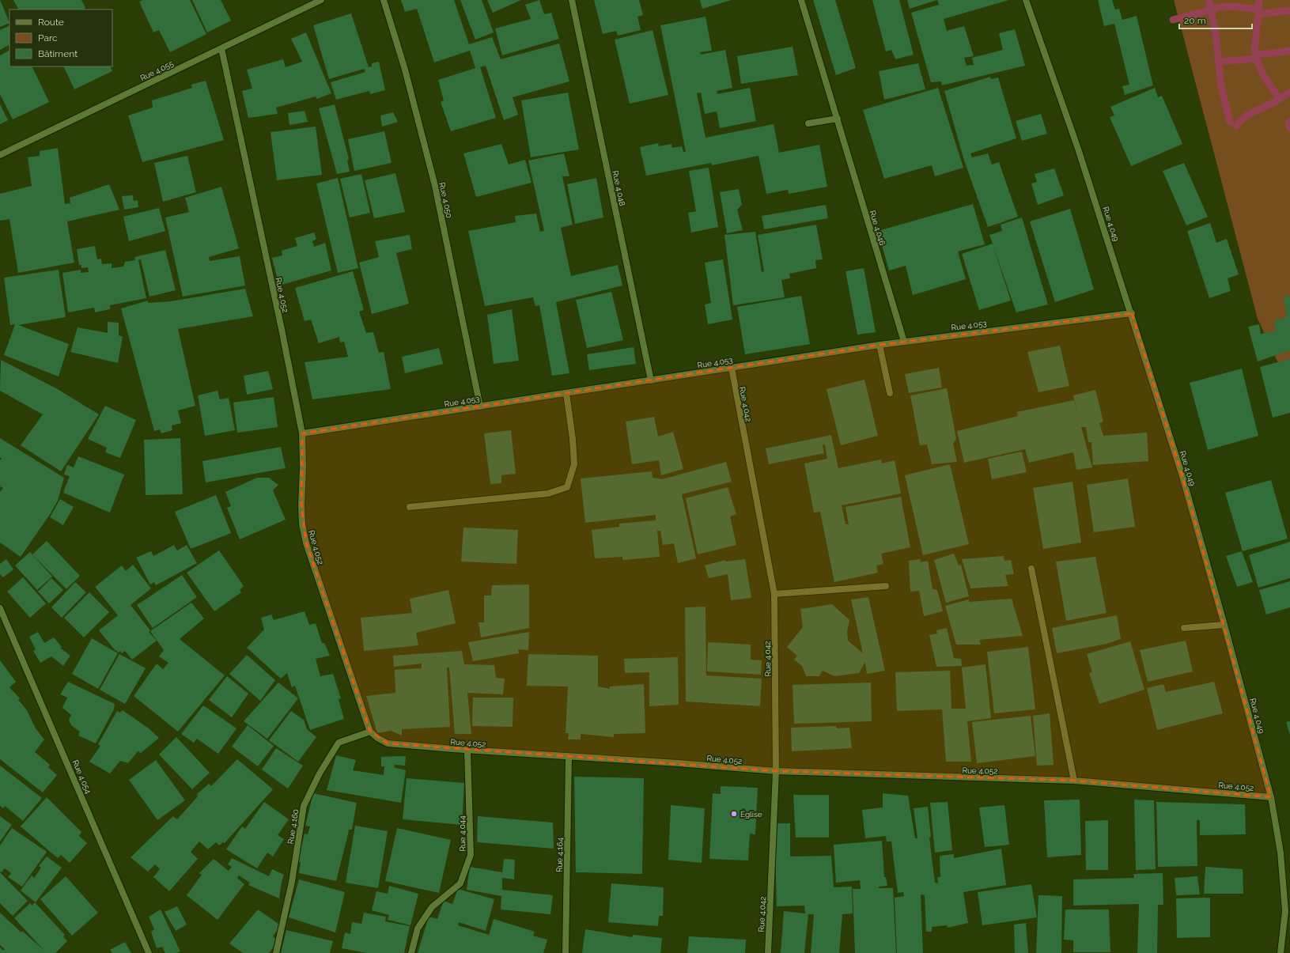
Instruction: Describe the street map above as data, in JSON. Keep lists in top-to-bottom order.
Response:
{
  "streets": {
    "street": [
      "Rue 4.055",
      "Rue 4.048",
      "Rue 4.050",
      "Rue 4.049",
      "Rue 4.046",
      "Rue 4.052",
      "Rue 4.053",
      "Rue 4.042",
      "Rue 4.054",
      "Rue 4.160",
      "Rue 4.044",
      "Rue 4.164"
    ]
  },
  "crossings": [
    ["Rue 4.055", "Rue 4.052"],
    ["Rue 4.048", "Rue 4.053"],
    ["Rue 4.050", "Rue 4.053"],
    ["Rue 4.049", "Rue 4.052"],
    ["Rue 4.049", "Rue 4.053"],
    ["Rue 4.046", "Rue 4.053"],
    ["Rue 4.052", "Rue 4.053"],
    ["Rue 4.052", "Rue 4.042"],
    ["Rue 4.052", "Rue 4.160"],
    ["Rue 4.052", "Rue 4.044"],
    ["Rue 4.052", "Rue 4.164"],
    ["Rue 4.053", "Rue 4.042"]
  ],
  "places": ["Église"],
  "legend": ["Route", "Parc", "Bâtiment"],
  "scale_bar": "20 m"
}
